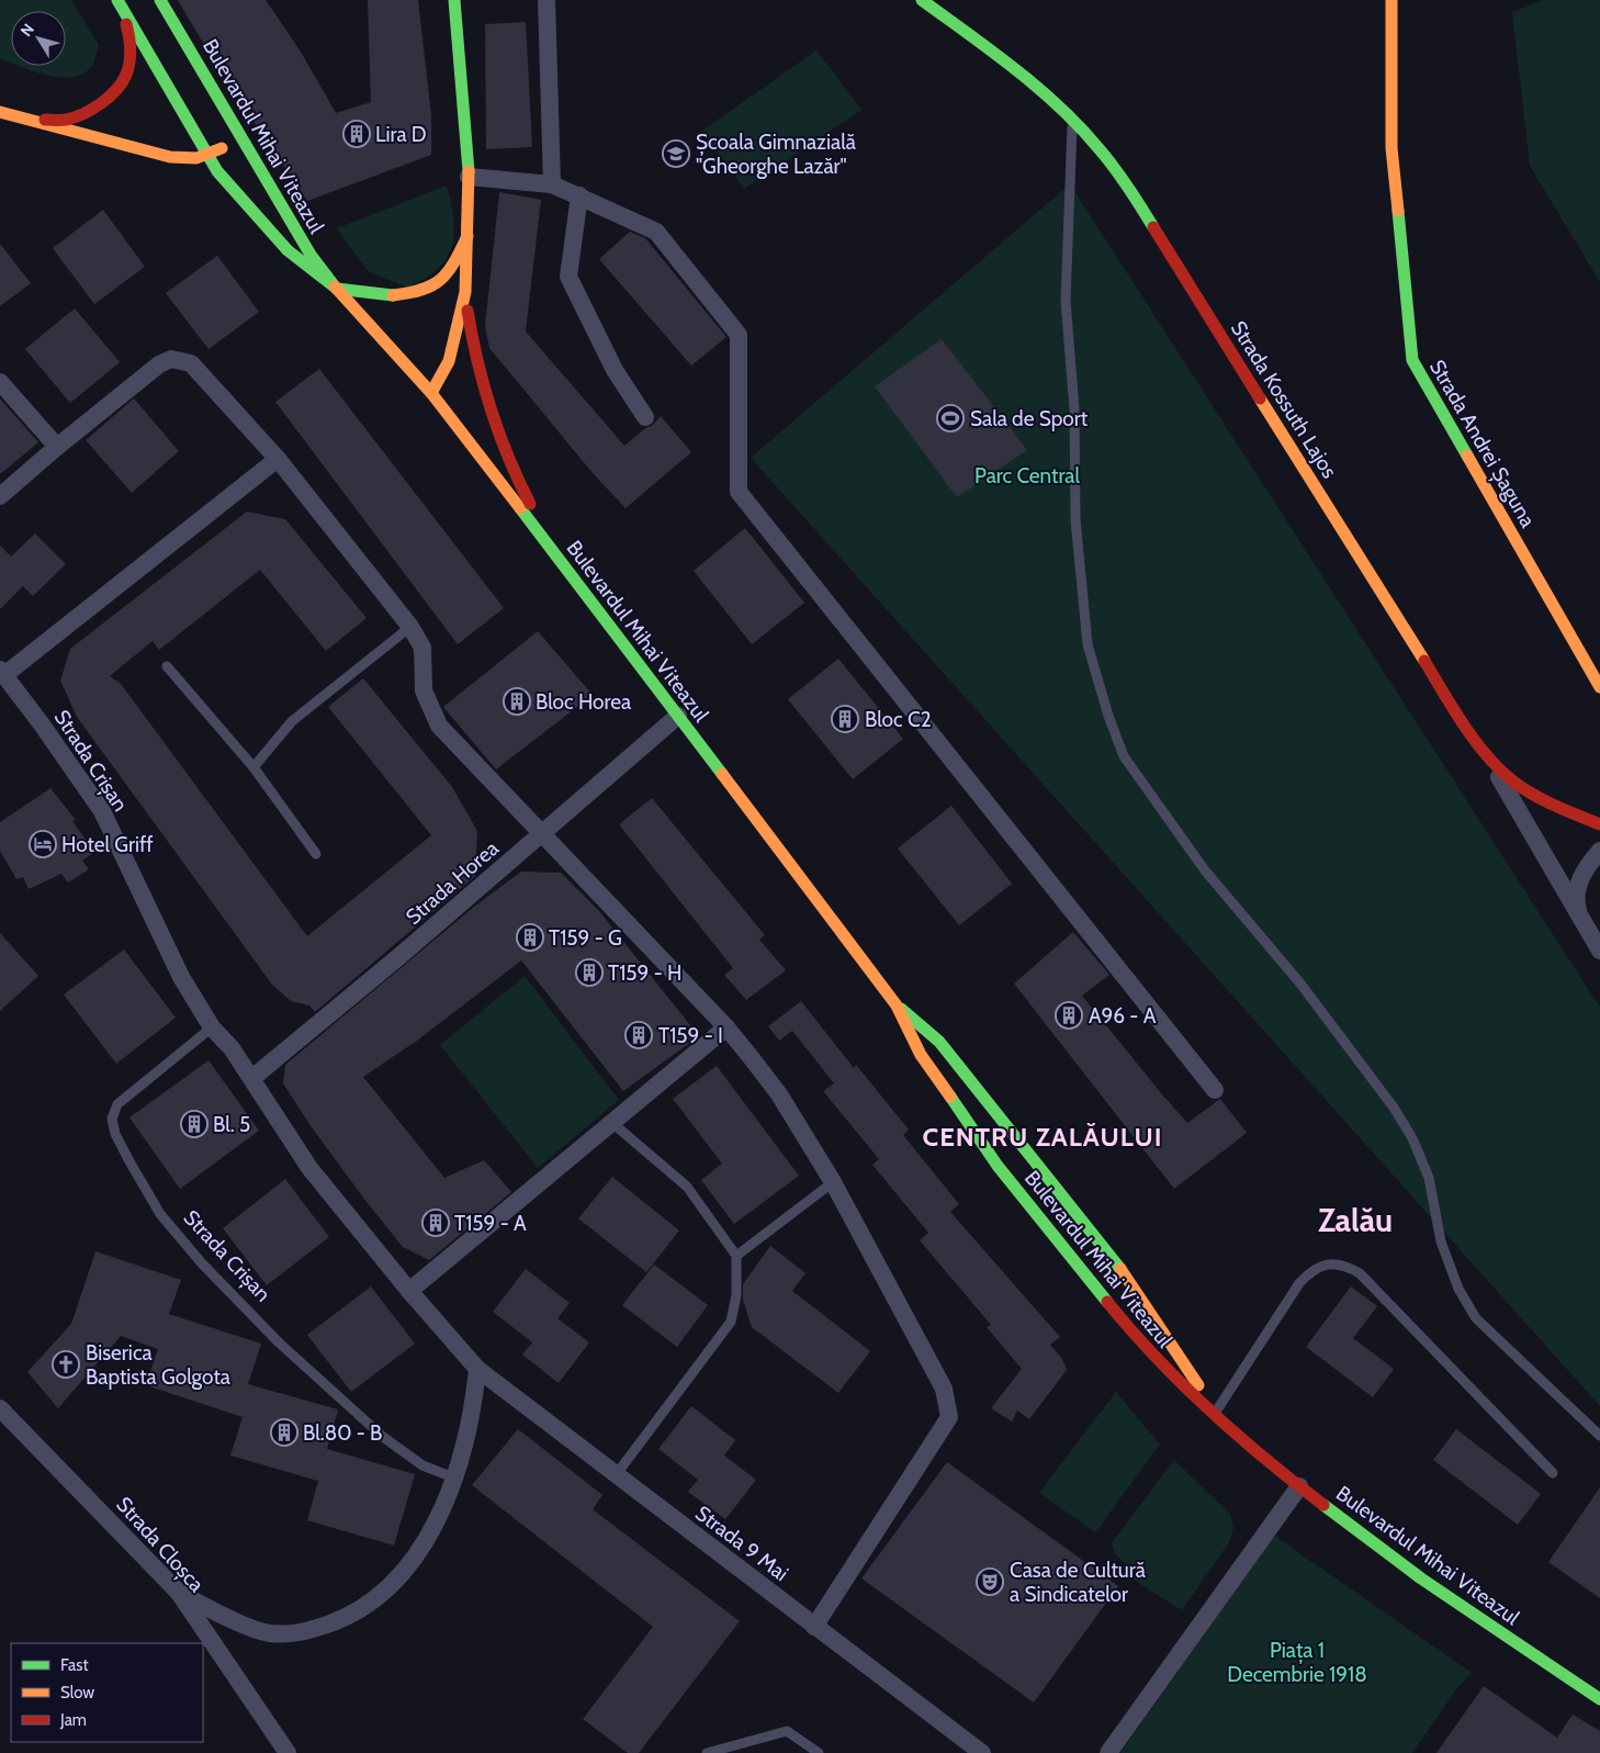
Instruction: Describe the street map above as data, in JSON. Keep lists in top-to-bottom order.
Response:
{
  "streets": {
    "main road": ["Bulevardul Mihai Viteazul", "Strada Kossuth Lajos", "Strada Andrei Șaguna"],
    "street": [
      "Strada Crișan",
      "Strada Horea",
      "Strada 9 Mai",
      "Strada Cloșca"
    ]
  },
  "crossings": [
    ["Bulevardul Mihai Viteazul", "Strada Horea"],
    ["Strada Crișan", "Strada Horea"],
    ["Strada Crișan", "Strada 9 Mai"]
  ],
  "districts": ["CENTRU ZALĂULUI", "Zalău"],
  "parks": ["Parc Central", "Piața 1 Decembrie 1918"],
  "places": {
    "building": [
      "Lira D",
      "Bloc Horea",
      "Bloc C2",
      "T159 - G",
      "T159 - H",
      "A96 - A",
      "T159 - I",
      "Bl. 5",
      "T159 - A",
      "Bl.80 - B"
    ],
    "school or university": ["Școala Gimnazială \"Gheorghe Lazăr\""],
    "sports": ["Sala de Sport"],
    "hotel": ["Hotel Griff"],
    "church": ["Biserica Baptista Golgota"],
    "theatre": ["Casa de Cultură a Sindicatelor"]
  },
  "legend": ["Fast", "Slow", "Jam"],
  "north": "top left"
}
